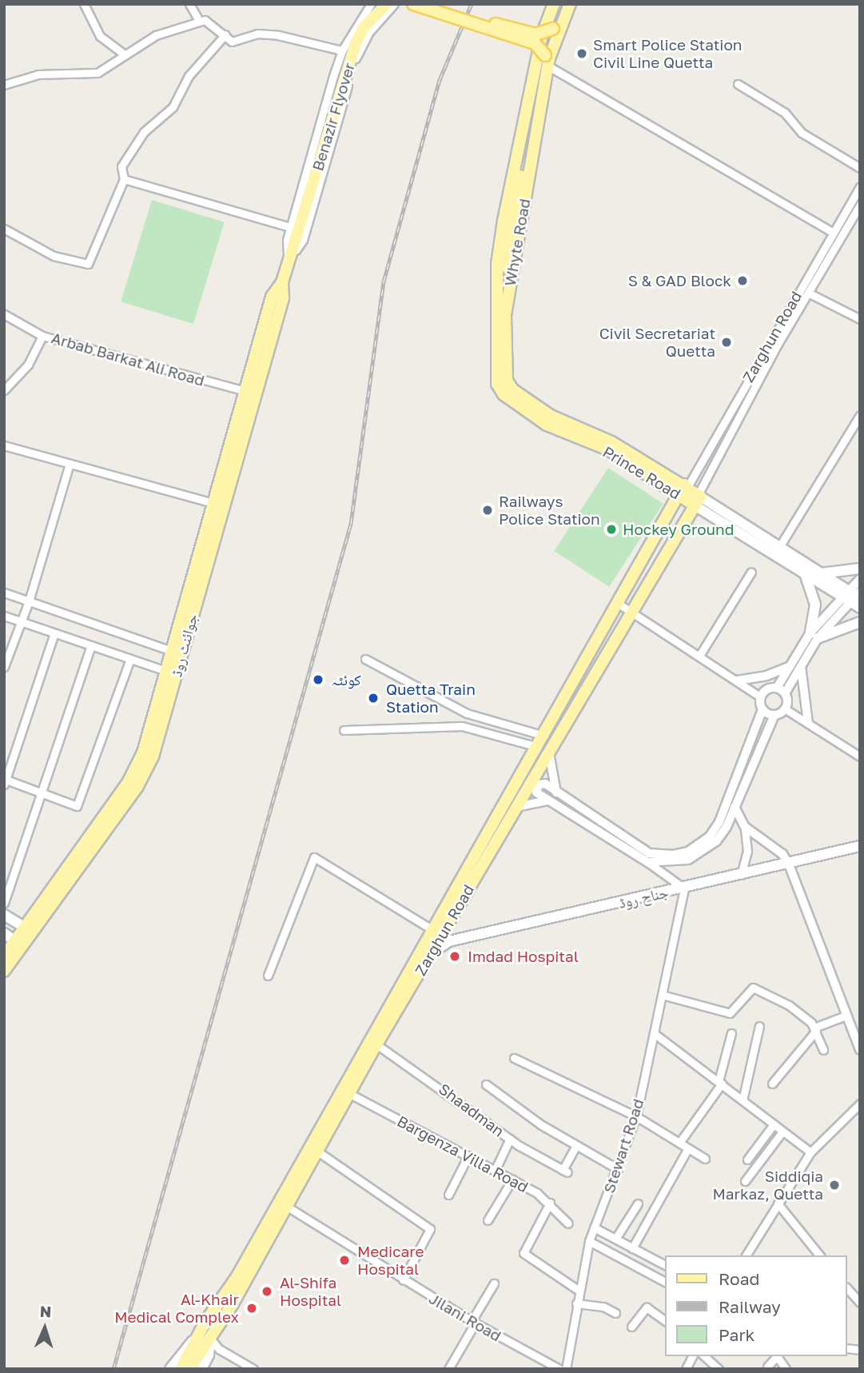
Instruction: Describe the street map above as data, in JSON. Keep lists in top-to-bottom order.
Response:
{
  "streets": {
    "main road": [
      "Benazir Flyover",
      "Whyte Road",
      "Zarghun Road",
      "Prince Road",
      "جوائنٹ روڈ",
      "جناح روڈ"
    ],
    "street": [
      "Arbab Barkat Ali Road",
      "Shaadman",
      "Stewart Road",
      "Bargenza Villa Road",
      "Jilani Road"
    ]
  },
  "crossings": [
    ["Benazir Flyover", "جوائنٹ روڈ"],
    ["Whyte Road", "Prince Road"],
    ["Zarghun Road", "Prince Road"],
    ["Zarghun Road", "جناح روڈ"],
    ["Zarghun Road", "Shaadman"],
    ["Zarghun Road", "Bargenza Villa Road"],
    ["Zarghun Road", "Jilani Road"],
    ["Arbab Barkat Ali Road", "جوائنٹ روڈ"],
    ["جناح روڈ", "Stewart Road"]
  ],
  "places": [
    "Smart Police Station Civil Line Quetta",
    "S & GAD Block",
    "Civil Secretariat Quetta",
    "Railways Police Station",
    "Hockey Ground",
    "کوئٹہ",
    "Quetta Train Station",
    "Imdad Hospital",
    "Siddiqia Markaz, Quetta",
    "Medicare Hospital",
    "Al-Shifa Hospital",
    "Al-Khair Medical Complex"
  ],
  "legend": ["Road", "Railway", "Park"],
  "north": "top"
}
